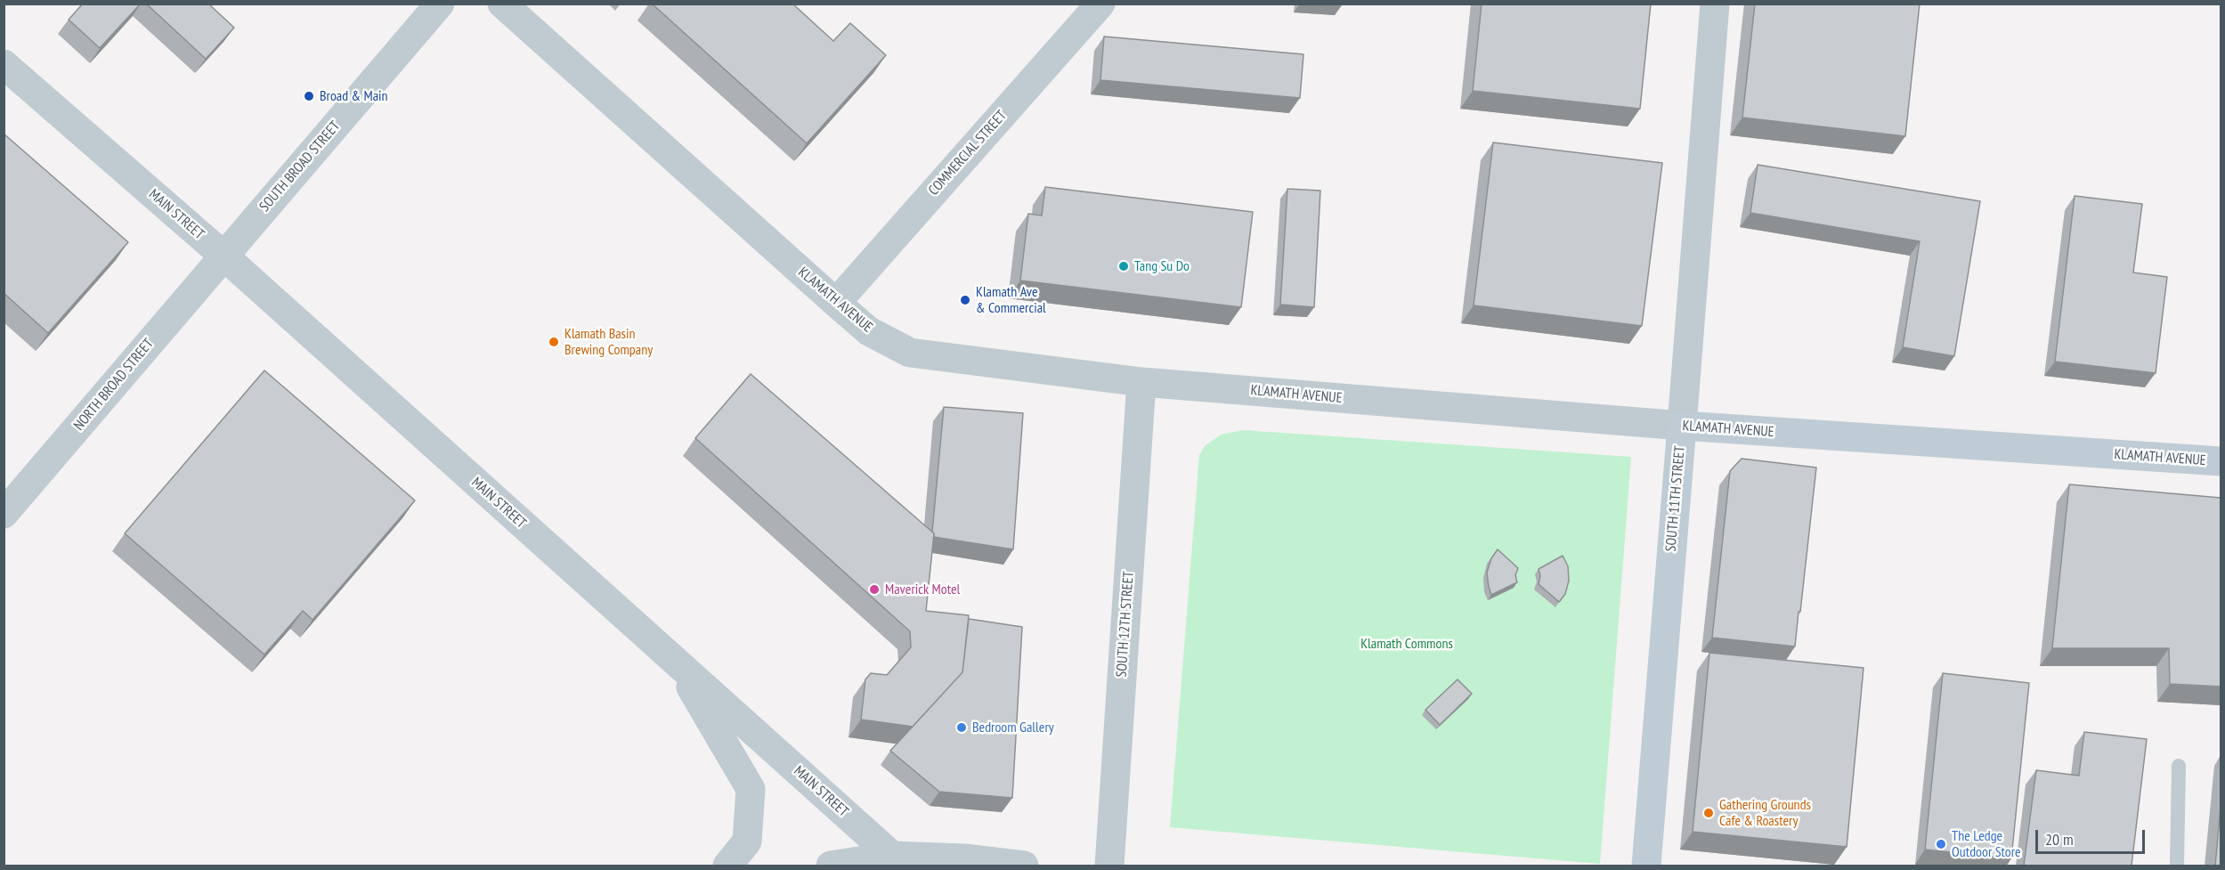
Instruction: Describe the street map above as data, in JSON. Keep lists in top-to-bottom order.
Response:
{
  "streets": {
    "main road": ["KLAMATH AVENUE", "SOUTH 11TH STREET"],
    "street": [
      "COMMERCIAL STREET",
      "SOUTH BROAD STREET",
      "MAIN STREET",
      "NORTH BROAD STREET",
      "SOUTH 12TH STREET"
    ]
  },
  "crossings": [
    ["COMMERCIAL STREET", "KLAMATH AVENUE"],
    ["SOUTH BROAD STREET", "MAIN STREET"],
    ["SOUTH BROAD STREET", "NORTH BROAD STREET"],
    ["MAIN STREET", "NORTH BROAD STREET"],
    ["KLAMATH AVENUE", "SOUTH 11TH STREET"],
    ["KLAMATH AVENUE", "SOUTH 12TH STREET"]
  ],
  "parks": ["Klamath Commons"],
  "places": [
    "Broad & Main",
    "Tang Su Do",
    "Klamath Ave & Commercial",
    "Klamath Basin Brewing Company",
    "Maverick Motel",
    "Bedroom Gallery",
    "Gathering Grounds Cafe & Roastery",
    "The Ledge Outdoor Store"
  ],
  "scale_bar": "20 m"
}
